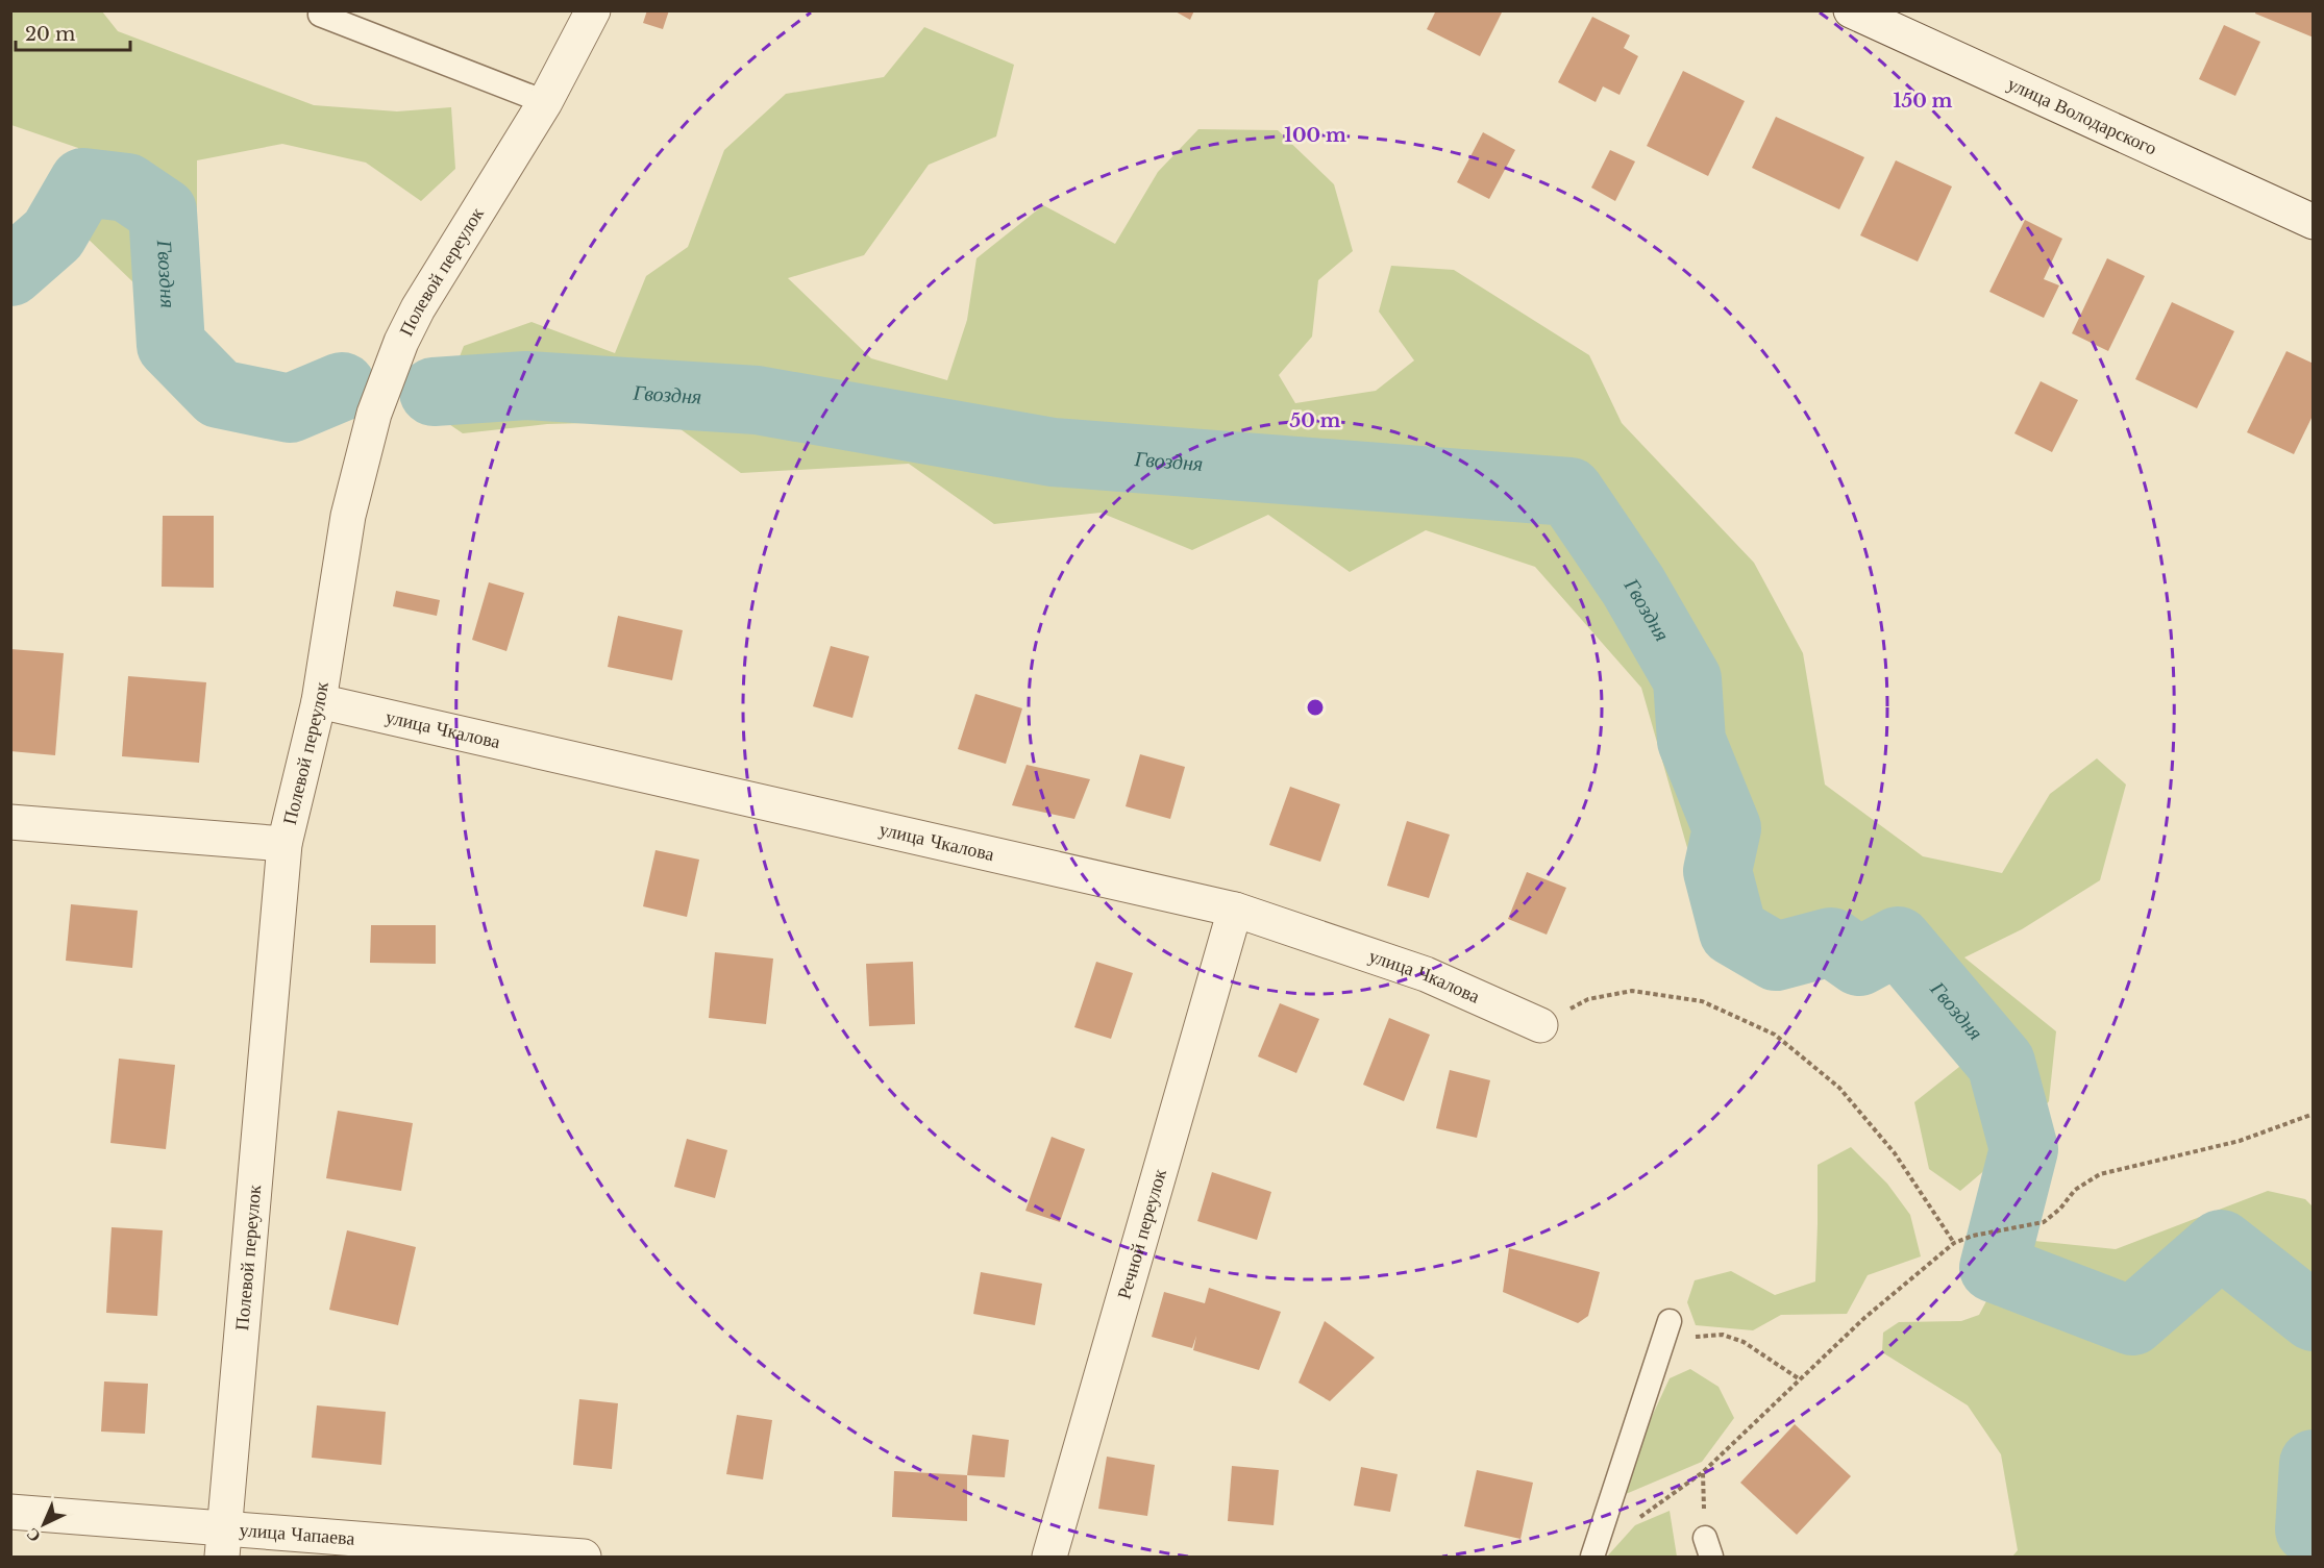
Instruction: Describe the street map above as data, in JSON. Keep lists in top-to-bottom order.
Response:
{
  "streets": {
    "street": [
      "улица Володарского",
      "Полевой переулок",
      "улица Чкалова",
      "Речной переулок",
      "улица Чапаева"
    ]
  },
  "crossings": [
    ["Полевой переулок", "улица Чкалова"],
    ["Полевой переулок", "улица Чапаева"],
    ["улица Чкалова", "Речной переулок"]
  ],
  "water": ["Гвоздня"],
  "scale_bar": "20 m",
  "north": "bottom left",
  "rings": ["150 m", "100 m", "50 m"]
}
